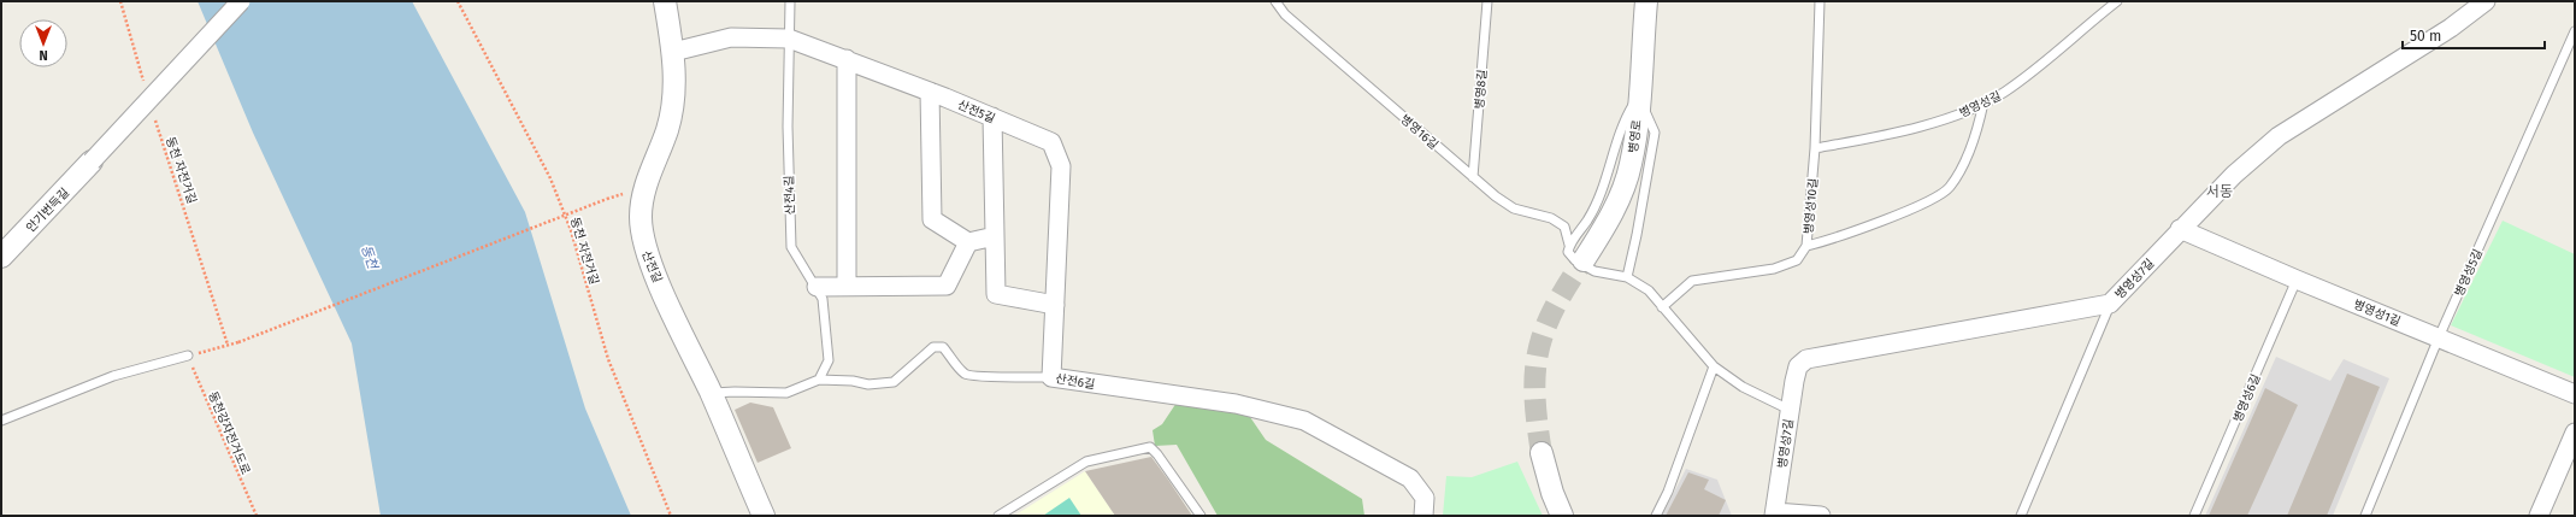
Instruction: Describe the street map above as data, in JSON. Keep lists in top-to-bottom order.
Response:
{
  "streets": {
    "street": [
      "산전5길",
      "병영로",
      "안기번득길",
      "산전길",
      "병영성7길",
      "병영성1길",
      "산전6길"
    ],
    "lane": [
      "병영8길",
      "병영성길",
      "병영16길",
      "산전4길",
      "병영성10길",
      "병영성5길",
      "병영성6길"
    ],
    "path": ["동천 자전거길", "동천강자전거도로"]
  },
  "crossings": [
    ["병영8길", "병영16길"],
    ["병영성길", "병영성10길"],
    ["산전5길", "산전4길"],
    ["산전5길", "산전길"],
    ["산전5길", "산전6길"],
    ["산전4길", "산전6길"],
    ["산전길", "산전6길"],
    ["병영성5길", "병영성1길"],
    ["병영성7길", "병영성1길"],
    ["병영성1길", "병영성6길"]
  ],
  "districts": ["서동"],
  "water": ["동천"],
  "scale_bar": "50 m",
  "north": "bottom"
}
